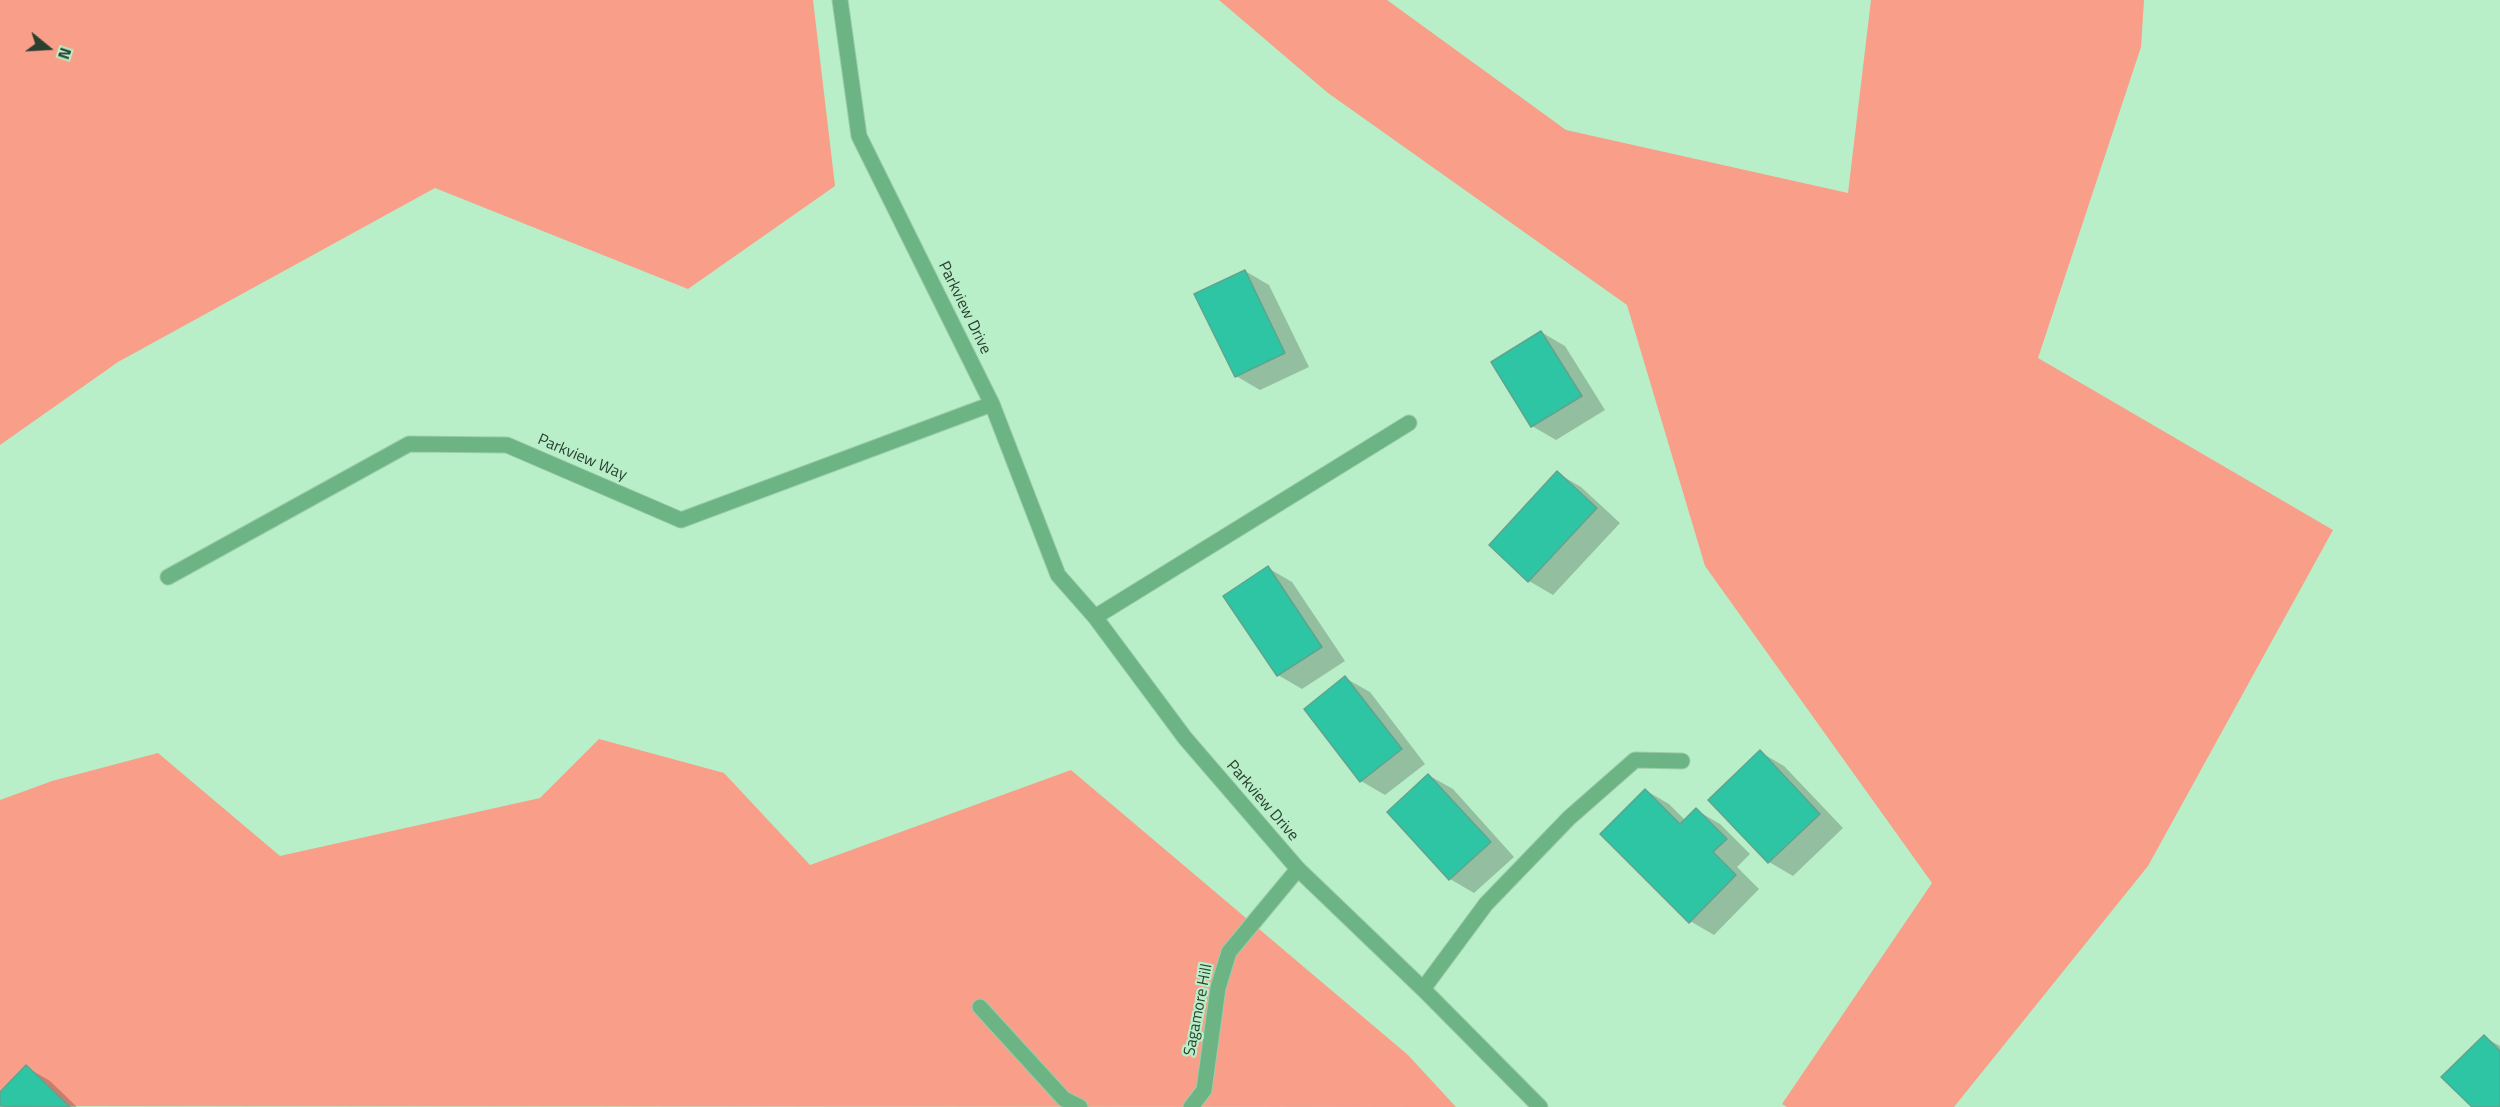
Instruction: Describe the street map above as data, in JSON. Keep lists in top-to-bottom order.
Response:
{
  "streets": {
    "street": ["Parkview Drive", "Parkview Way", "Sagamore Hill"]
  },
  "crossings": [
    ["Parkview Drive", "Parkview Way"],
    ["Parkview Drive", "Sagamore Hill"]
  ],
  "north": "right"
}
